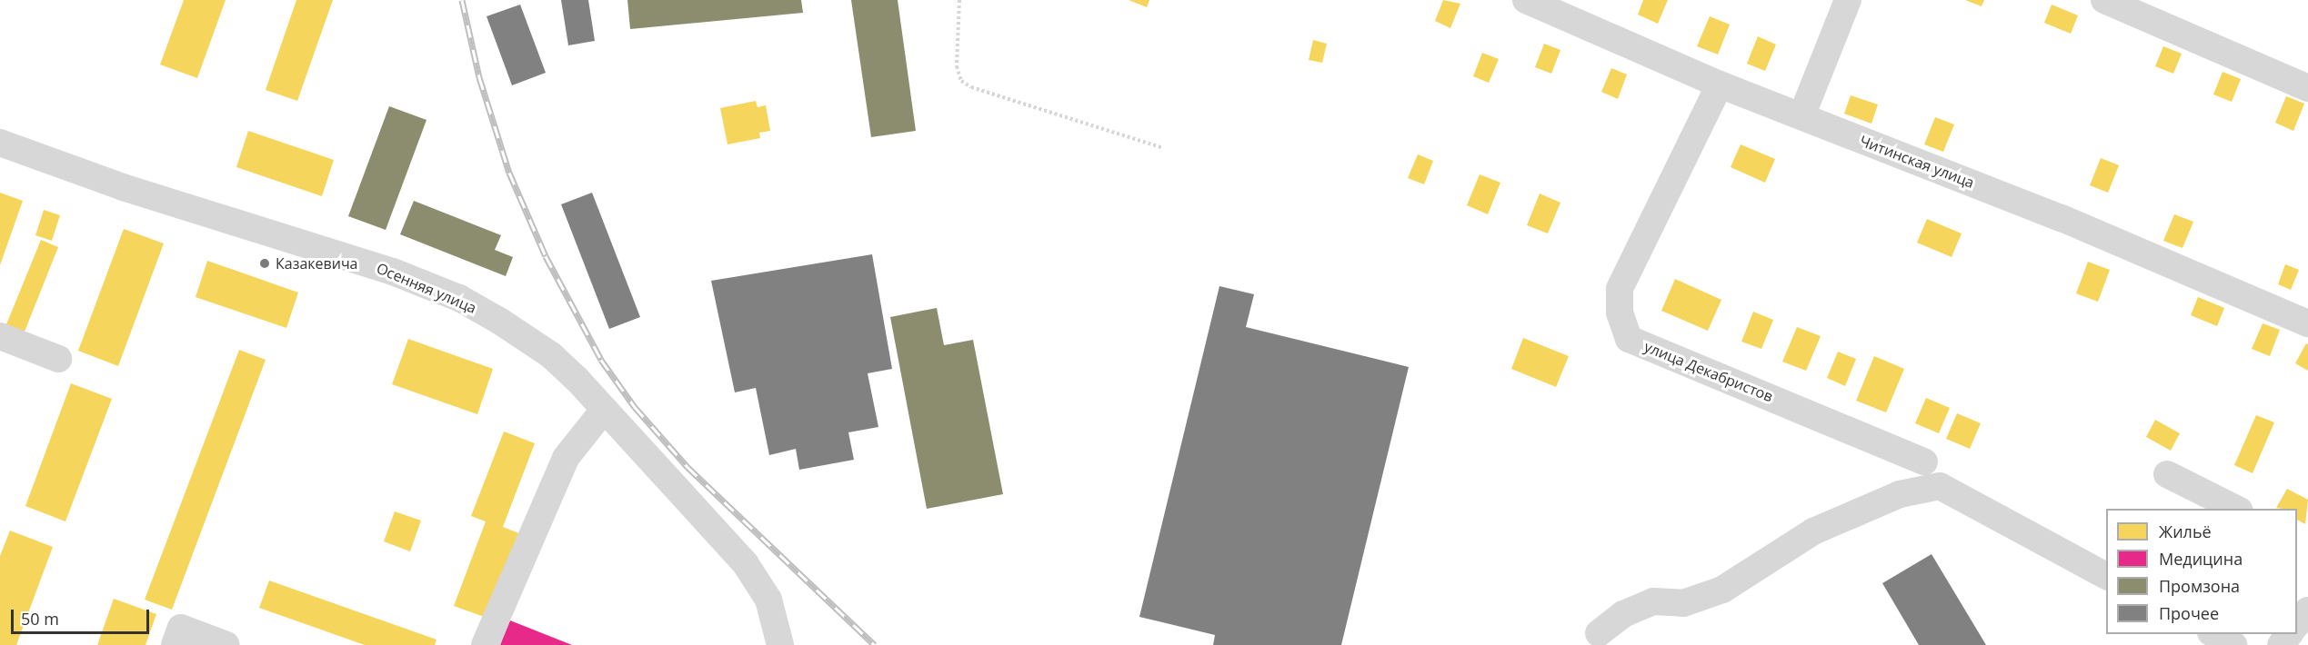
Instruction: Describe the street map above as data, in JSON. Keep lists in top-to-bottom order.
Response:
{
  "streets": {
    "street": ["Читинская улица", "Осенняя улица", "улица Декабристов"]
  },
  "crossings": [
    ["Читинская улица", "улица Декабристов"]
  ],
  "places": ["Казакевича"],
  "legend": [
    "Жильё",
    "Медицина",
    "Промзона",
    "Прочее"
  ],
  "scale_bar": "50 m"
}
